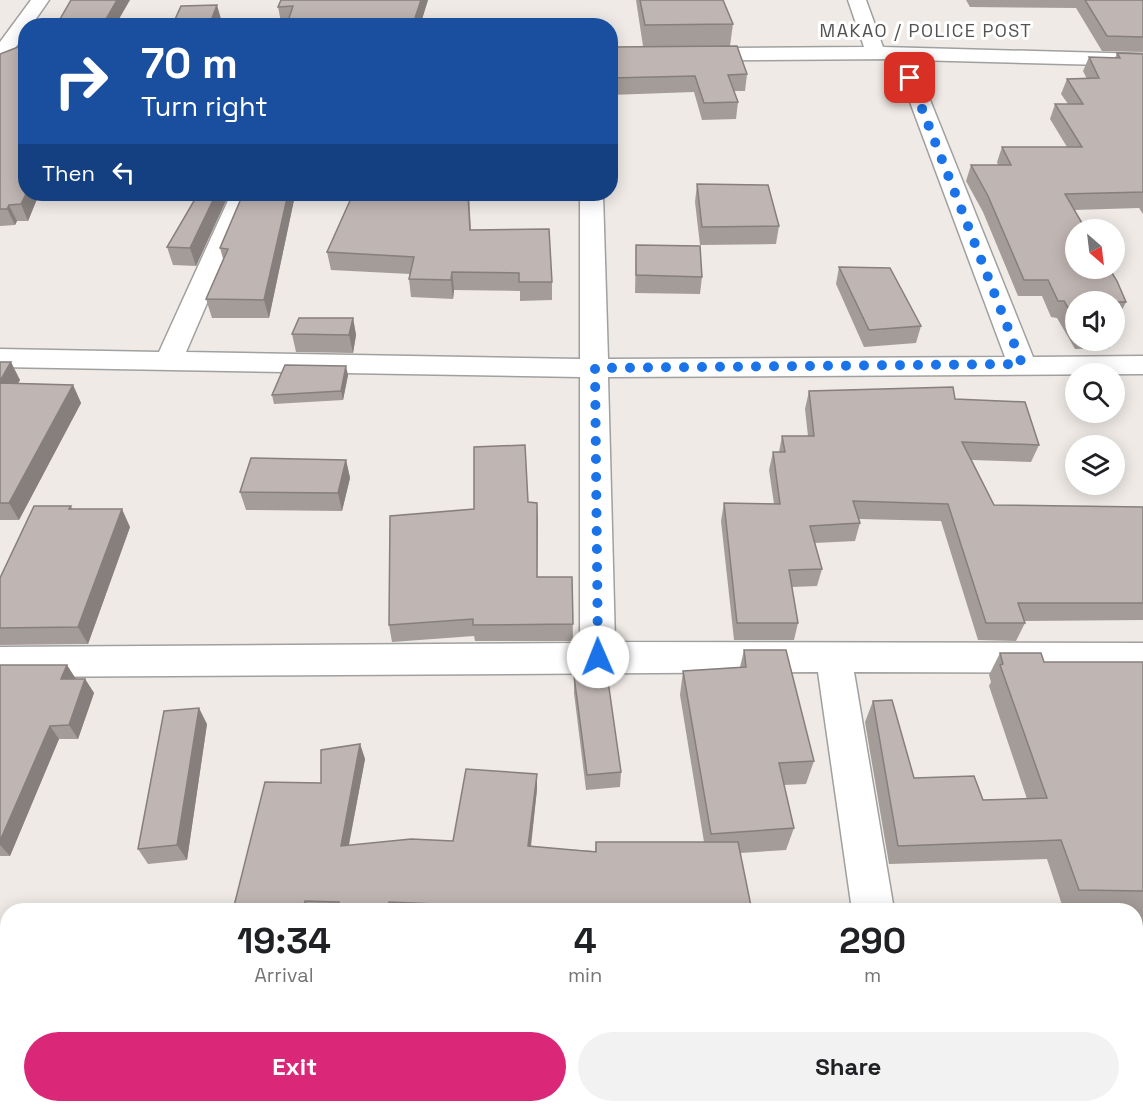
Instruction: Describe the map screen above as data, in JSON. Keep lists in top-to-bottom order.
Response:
{
  "districts": ["MAKAO / POLICE POST"],
  "north": "bottom right",
  "page": {
    "turn": ["70 m", "Turn right"],
    "then": "Then",
    "eta": [
      "19:34",
      "Arrival",
      "4",
      "min",
      "290",
      "m"
    ],
    "buttons": ["Exit", "Share"]
  }
}
